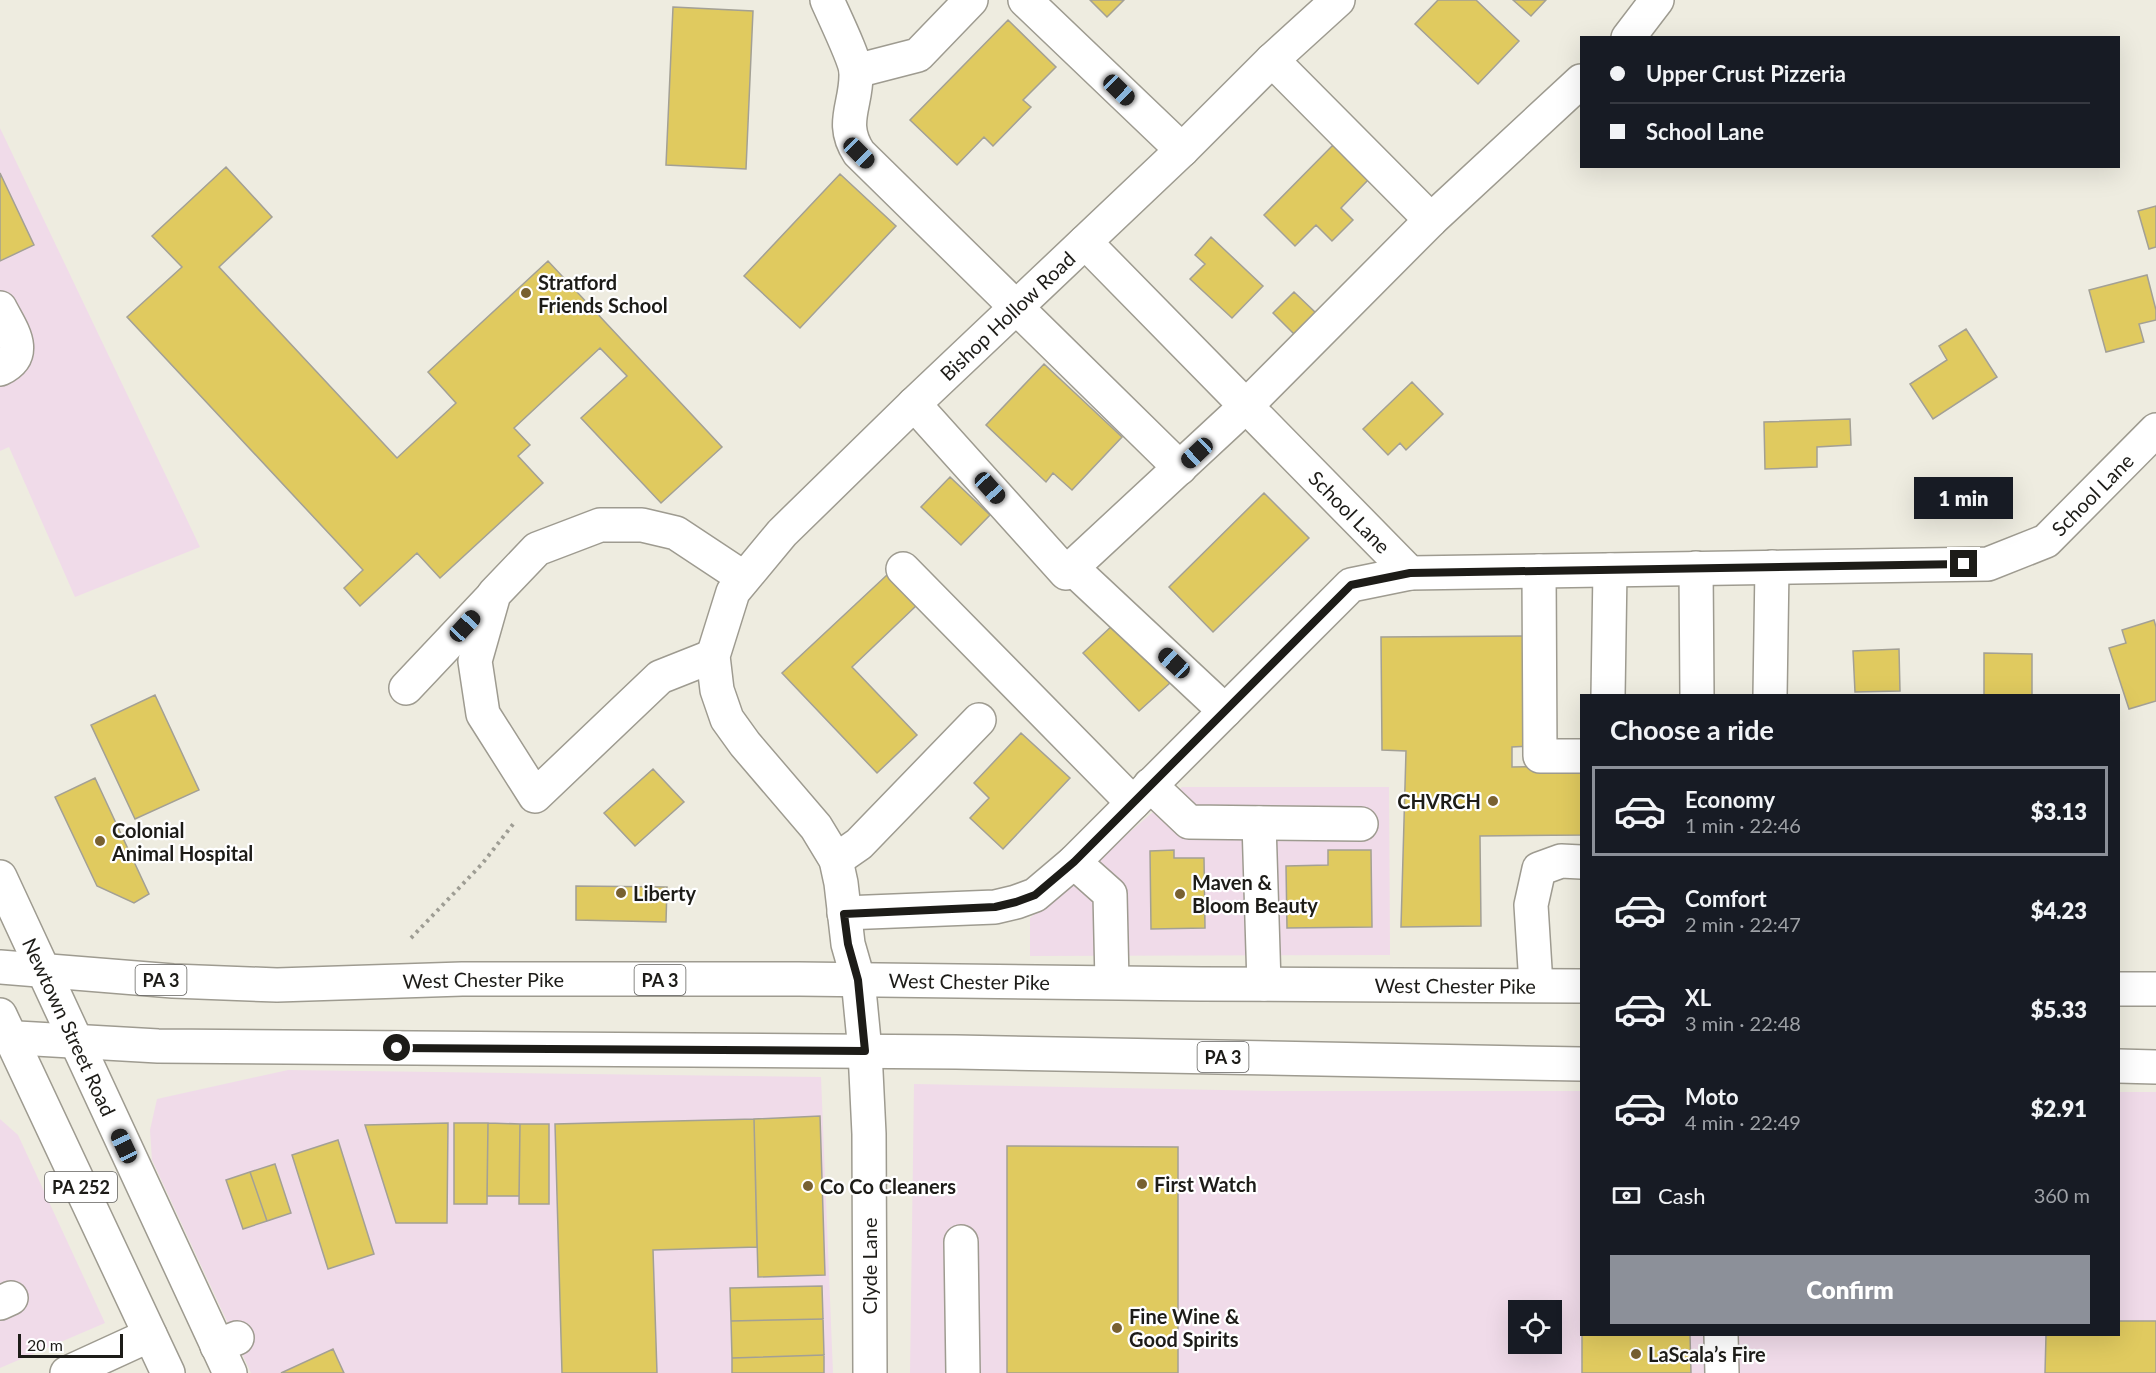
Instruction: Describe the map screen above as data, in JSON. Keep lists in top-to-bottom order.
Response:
{
  "streets": {
    "main road": [
      "Bishop Hollow Road",
      "School Lane",
      "PA 3",
      "West Chester Pike",
      "Newtown Street Road",
      "PA 252",
      "Clyde Lane"
    ]
  },
  "crossings": [
    ["Bishop Hollow Road", "School Lane"],
    ["Bishop Hollow Road", "PA 3"],
    ["Bishop Hollow Road", "West Chester Pike"],
    ["Bishop Hollow Road", "Clyde Lane"],
    ["PA 3", "Newtown Street Road"],
    ["PA 3", "PA 252"],
    ["PA 3", "Clyde Lane"],
    ["West Chester Pike", "Newtown Street Road"]
  ],
  "places": [
    "Stratford Friends School",
    "CHVRCH",
    "Colonial Animal Hospital",
    "Liberty",
    "Maven & Bloom Beauty",
    "First Watch",
    "Co Co Cleaners",
    "Fine Wine & Good Spirits",
    "LaScala’s Fire"
  ],
  "scale_bar": "20 m",
  "page": {
    "banner": ["Upper Crust Pizzeria", "School Lane"],
    "bubble": "1 min",
    "heading": "Choose a ride",
    "list": [
      {
        "name": "Economy",
        "note": "1 min · 22:46",
        "value": "$3.13"
      },
      {
        "name": "Comfort",
        "note": "2 min · 22:47",
        "value": "$4.23"
      },
      {
        "name": "XL",
        "note": "3 min · 22:48",
        "value": "$5.33"
      },
      {
        "name": "Moto",
        "note": "4 min · 22:49",
        "value": "$2.91"
      }
    ],
    "pay": ["Cash", "360 m"],
    "buttons": "Confirm",
    "scale": "20 m"
  }
}
